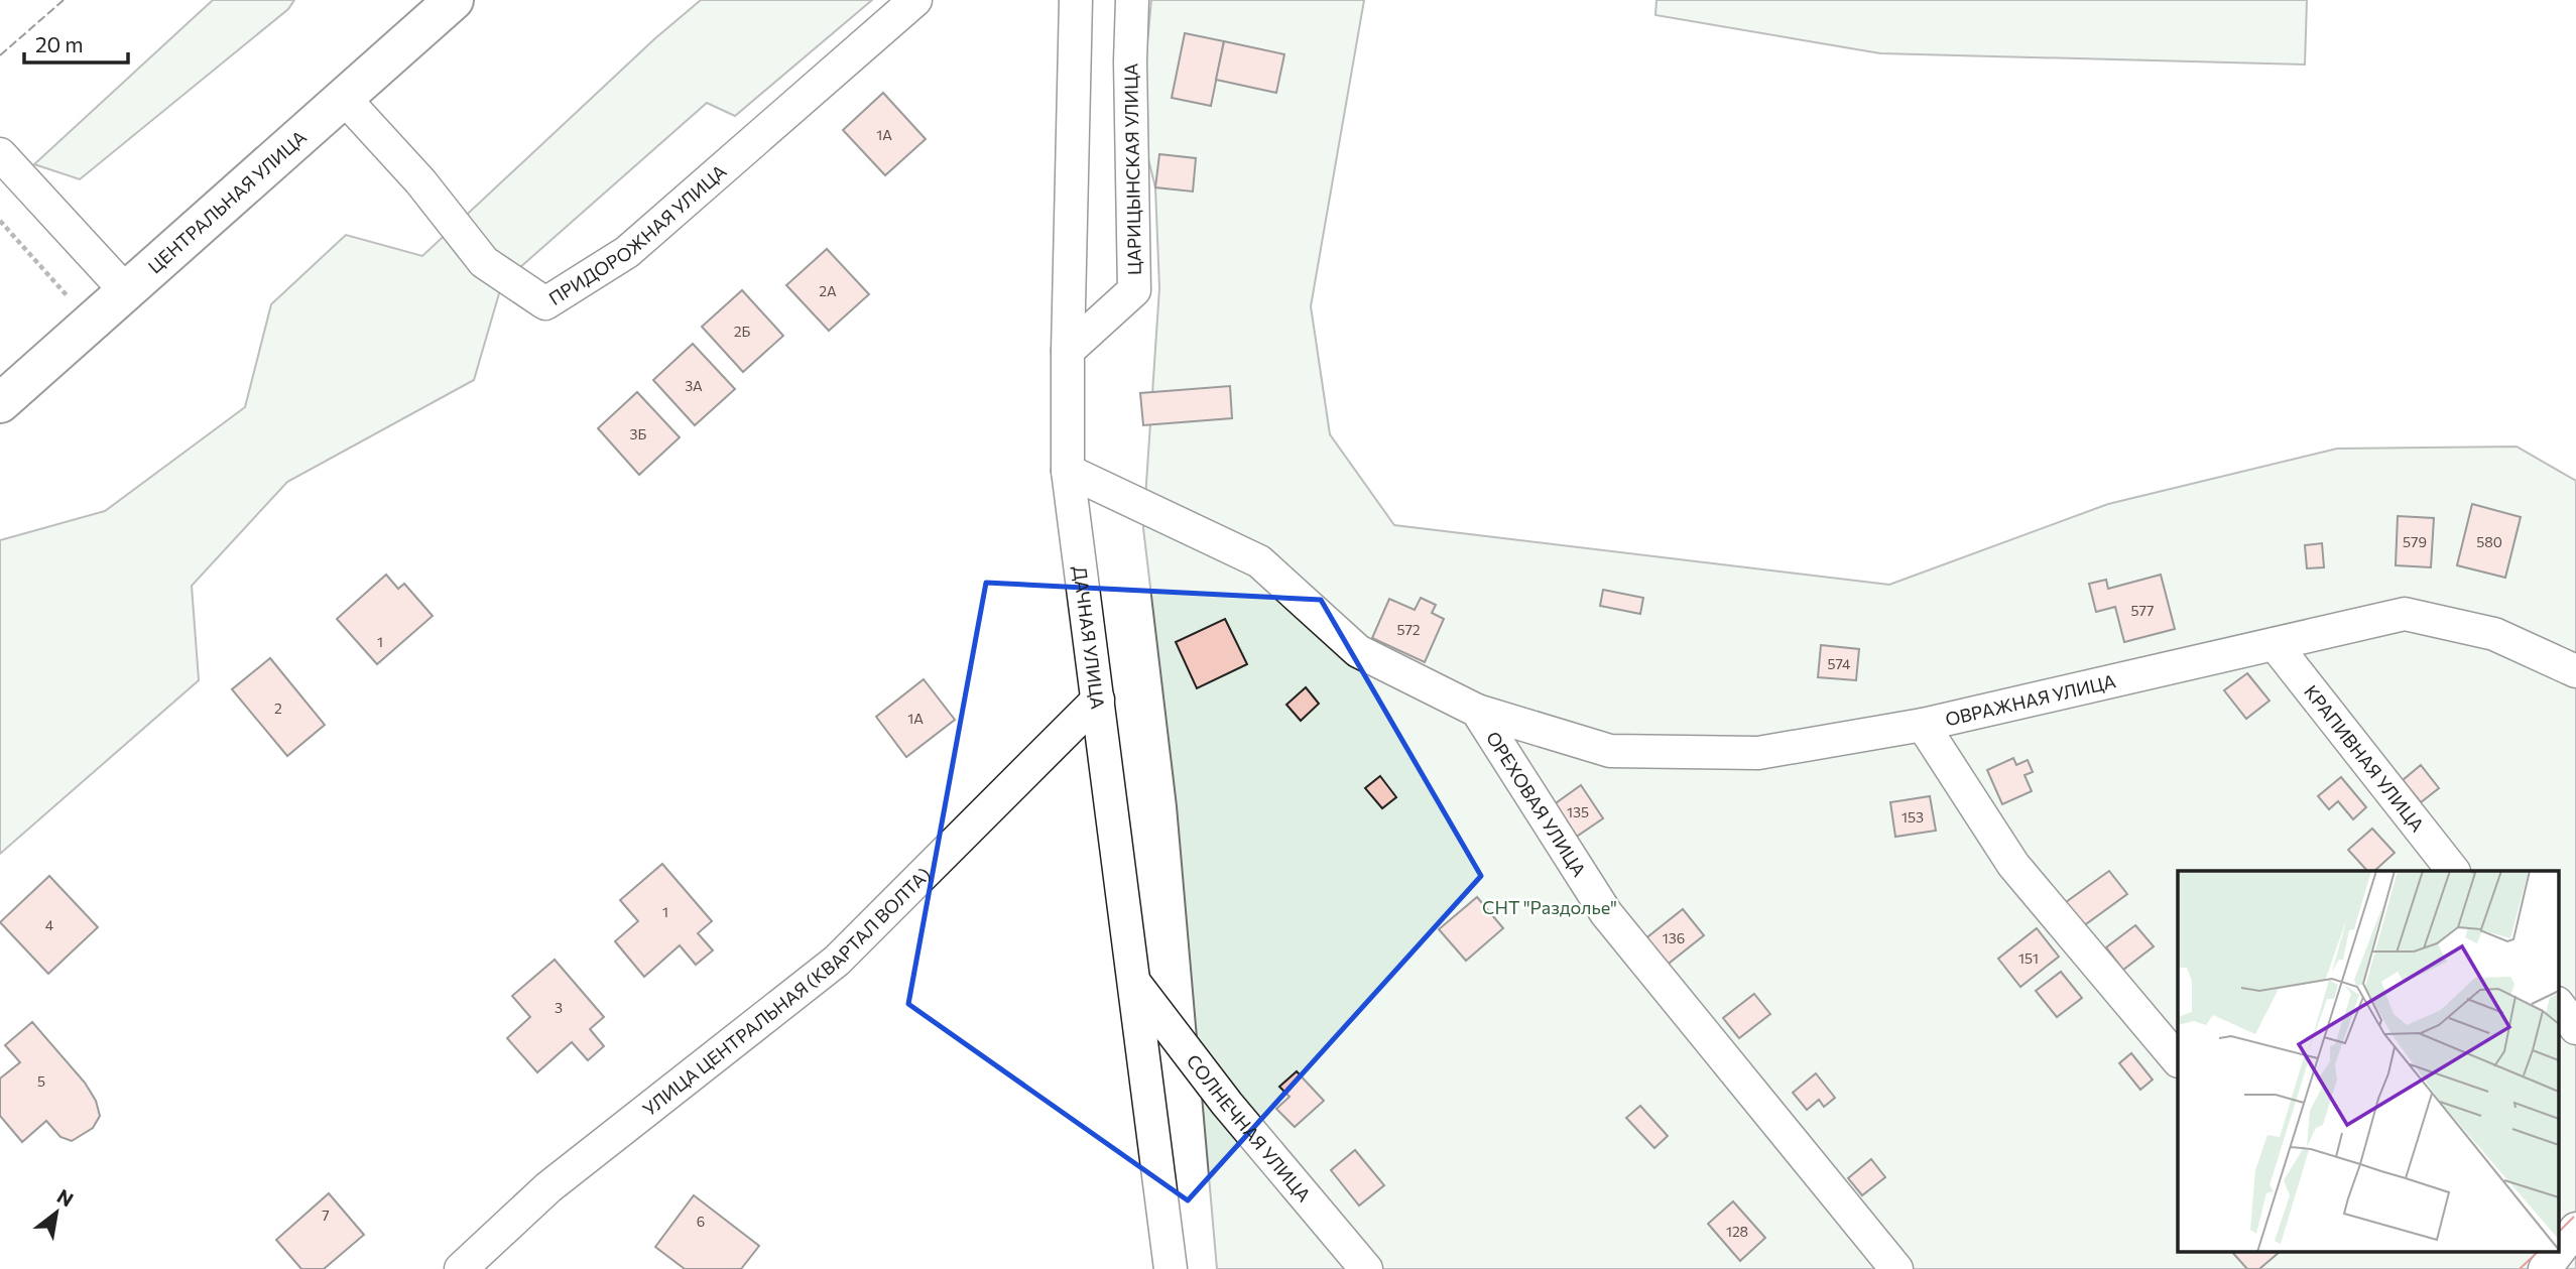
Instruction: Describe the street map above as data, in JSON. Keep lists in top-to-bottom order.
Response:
{
  "streets": {
    "street": [
      "ЦАРИЦЫНСКАЯ УЛИЦА",
      "ЦЕНТРАЛЬНАЯ УЛИЦА",
      "ПРИДОРОЖНАЯ УЛИЦА",
      "ДАЧНАЯ УЛИЦА",
      "ОВРАЖНАЯ УЛИЦА",
      "КРАПИВНАЯ УЛИЦА",
      "ОРЕХОВАЯ УЛИЦА",
      "УЛИЦА ЦЕНТРАЛЬНАЯ (КВАРТАЛ ВОЛТА)",
      "СОЛНЕЧНАЯ УЛИЦА"
    ]
  },
  "crossings": [
    ["ЦАРИЦЫНСКАЯ УЛИЦА", "ДАЧНАЯ УЛИЦА"],
    ["ЦЕНТРАЛЬНАЯ УЛИЦА", "ПРИДОРОЖНАЯ УЛИЦА"],
    ["ДАЧНАЯ УЛИЦА", "УЛИЦА ЦЕНТРАЛЬНАЯ (КВАРТАЛ ВОЛТА)"],
    ["ДАЧНАЯ УЛИЦА", "СОЛНЕЧНАЯ УЛИЦА"],
    ["ОВРАЖНАЯ УЛИЦА", "КРАПИВНАЯ УЛИЦА"],
    ["ОВРАЖНАЯ УЛИЦА", "ОРЕХОВАЯ УЛИЦА"]
  ],
  "parks": ["СНТ \"Раздолье\""],
  "house_numbers": [
    "1А",
    "2А",
    "2Б",
    "3А",
    "3Б",
    "579",
    "580",
    "577",
    "572",
    "1",
    "574",
    "2",
    "1А",
    "135",
    "153",
    "1",
    "4",
    "136",
    "151",
    "3",
    "5",
    "7",
    "6",
    "128"
  ],
  "scale_bar": "20 m",
  "north": "top right"
}
